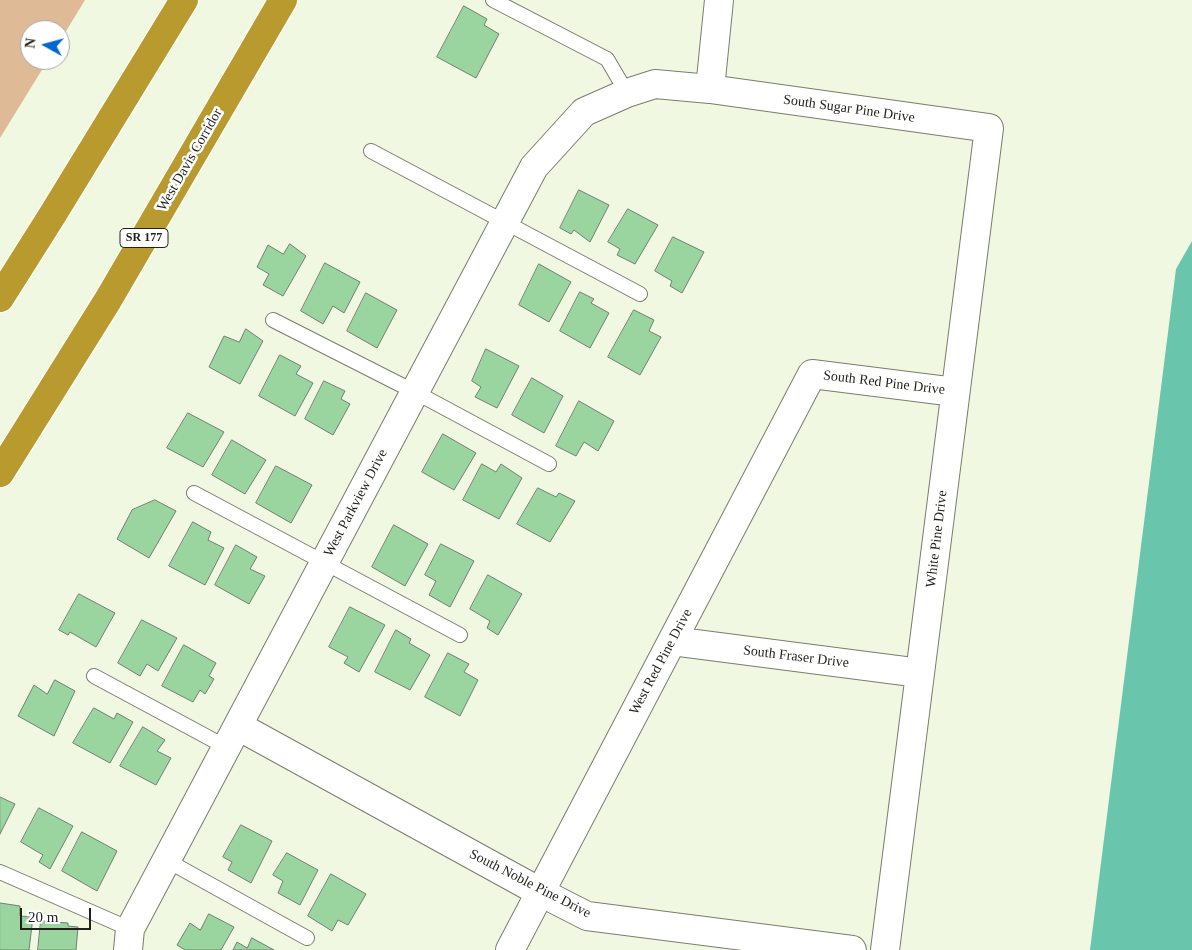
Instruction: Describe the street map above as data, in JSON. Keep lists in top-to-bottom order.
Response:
{
  "streets": {
    "highway": ["West Davis Corridor", "SR 177"],
    "street": [
      "South Sugar Pine Drive",
      "South Red Pine Drive",
      "West Parkview Drive",
      "White Pine Drive",
      "South Fraser Drive",
      "West Red Pine Drive",
      "South Noble Pine Drive"
    ]
  },
  "crossings": [
    ["South Sugar Pine Drive", "West Parkview Drive"],
    ["South Sugar Pine Drive", "White Pine Drive"],
    ["South Red Pine Drive", "White Pine Drive"],
    ["South Red Pine Drive", "West Red Pine Drive"],
    ["West Parkview Drive", "South Noble Pine Drive"],
    ["White Pine Drive", "South Fraser Drive"],
    ["South Fraser Drive", "West Red Pine Drive"],
    ["West Red Pine Drive", "South Noble Pine Drive"]
  ],
  "scale_bar": "20 m",
  "north": "left"
}
